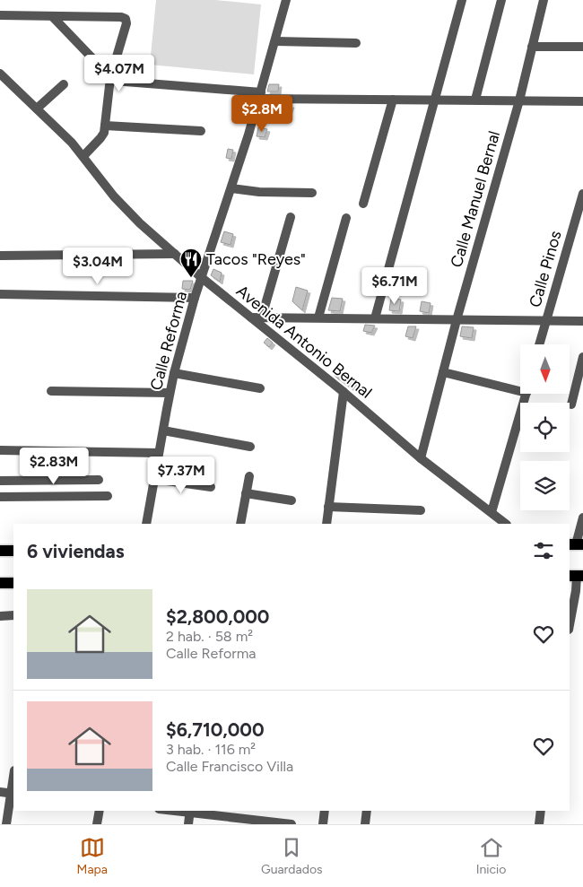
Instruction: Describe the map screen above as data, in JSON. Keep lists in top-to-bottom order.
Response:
{
  "streets": {
    "street": [
      "Calle Manuel Bernal",
      "Calle Pinos",
      "Calle Reforma",
      "Avenida Antonio Bernal"
    ]
  },
  "crossings": [
    ["Calle Manuel Bernal", "Avenida Antonio Bernal"],
    ["Calle Reforma", "Avenida Antonio Bernal"]
  ],
  "places": {
    "restaurant": ["Tacos \"Reyes\""]
  },
  "north": "bottom",
  "page": {
    "price": [
      "$4.07M",
      "$2.8M",
      "$3.04M",
      "$6.71M",
      "$2.83M",
      "$7.37M"
    ],
    "heading": "6 viviendas",
    "list": [
      {
        "name": "$2,800,000",
        "note": "2 hab. · 58 m² · Calle Reforma"
      },
      {
        "name": "$6,710,000",
        "note": "3 hab. · 116 m² · Calle Francisco Villa"
      }
    ],
    "tabs": ["Mapa", "Guardados", "Inicio"]
  }
}
